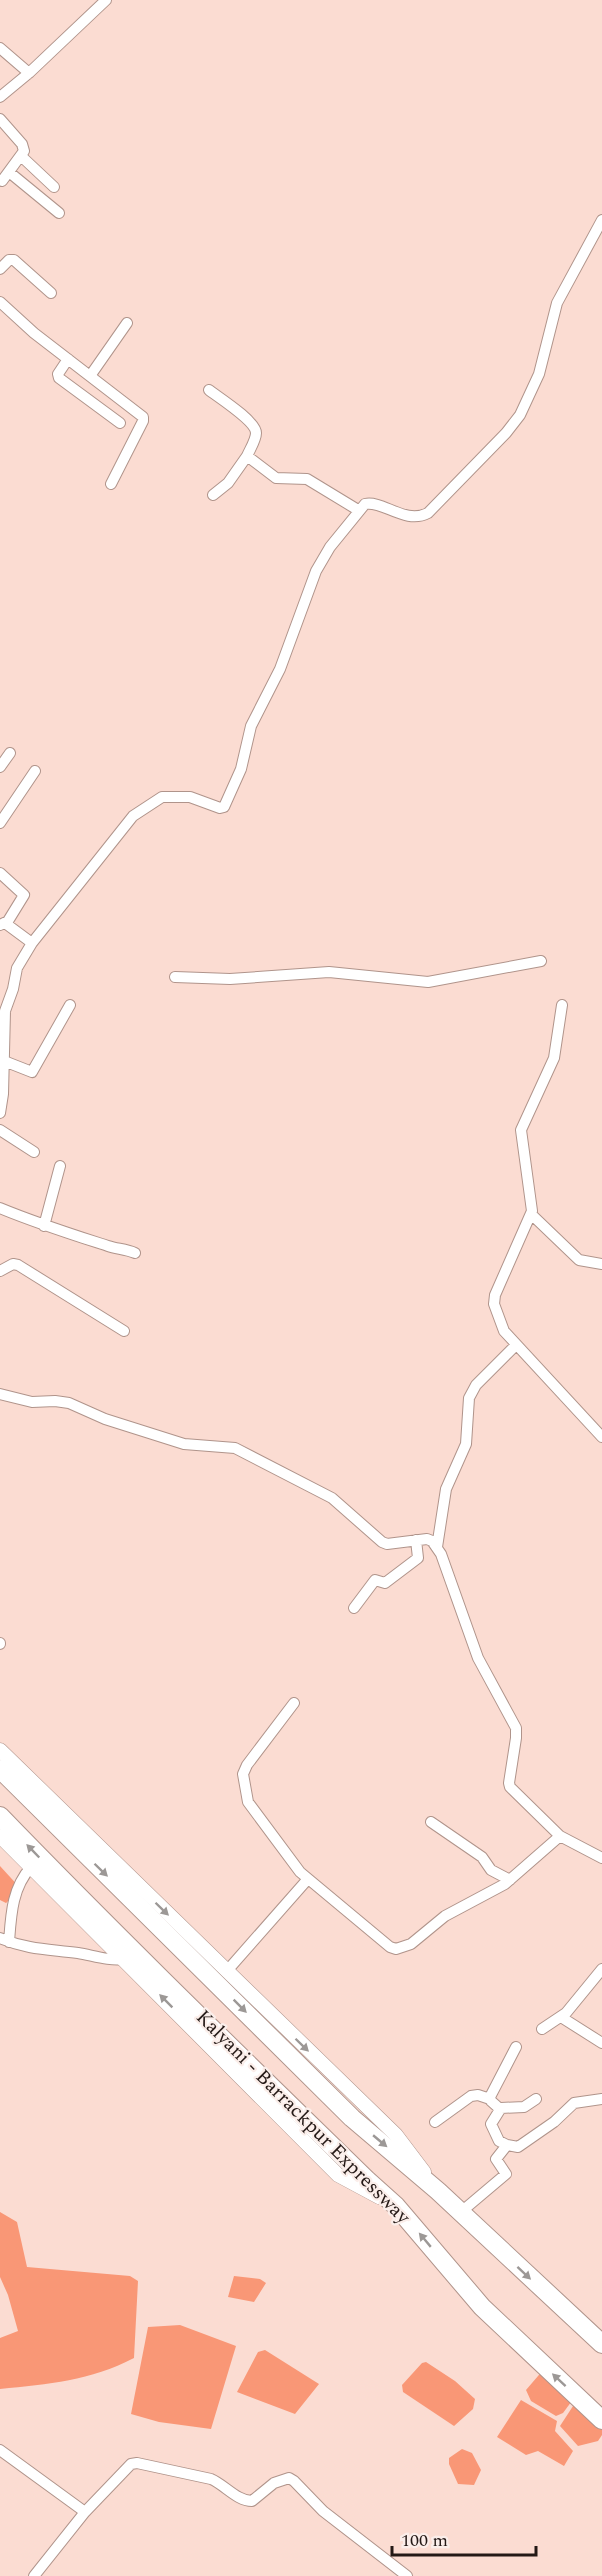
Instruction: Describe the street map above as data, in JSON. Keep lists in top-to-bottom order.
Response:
{
  "streets": {
    "highway": ["Kalyani - Barrackpur Expressway"]
  },
  "scale_bar": "100 m"
}
